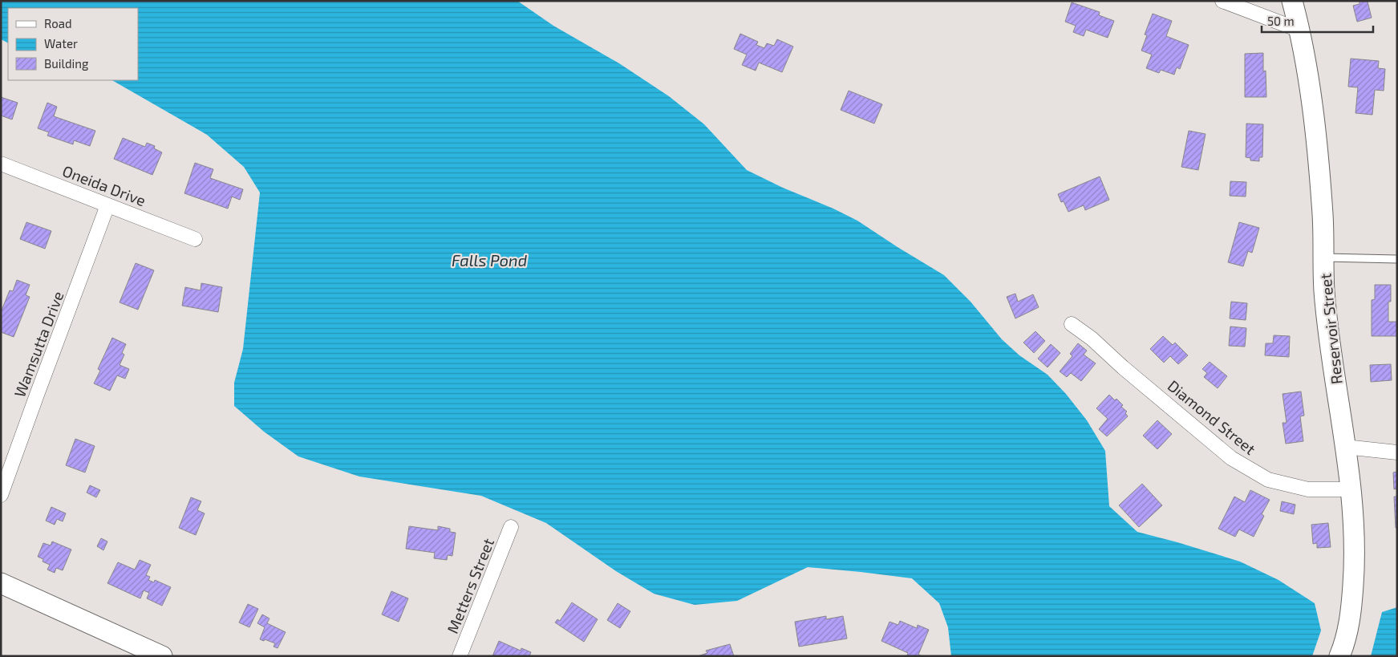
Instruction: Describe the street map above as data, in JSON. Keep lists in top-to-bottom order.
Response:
{
  "streets": {
    "street": [
      "Oneida Drive",
      "Reservoir Street",
      "Wamsutta Drive",
      "Diamond Street",
      "Metters Street"
    ]
  },
  "crossings": [
    ["Oneida Drive", "Wamsutta Drive"],
    ["Reservoir Street", "Diamond Street"]
  ],
  "water": ["Falls Pond"],
  "legend": ["Road", "Water", "Building"],
  "scale_bar": "50 m"
}
